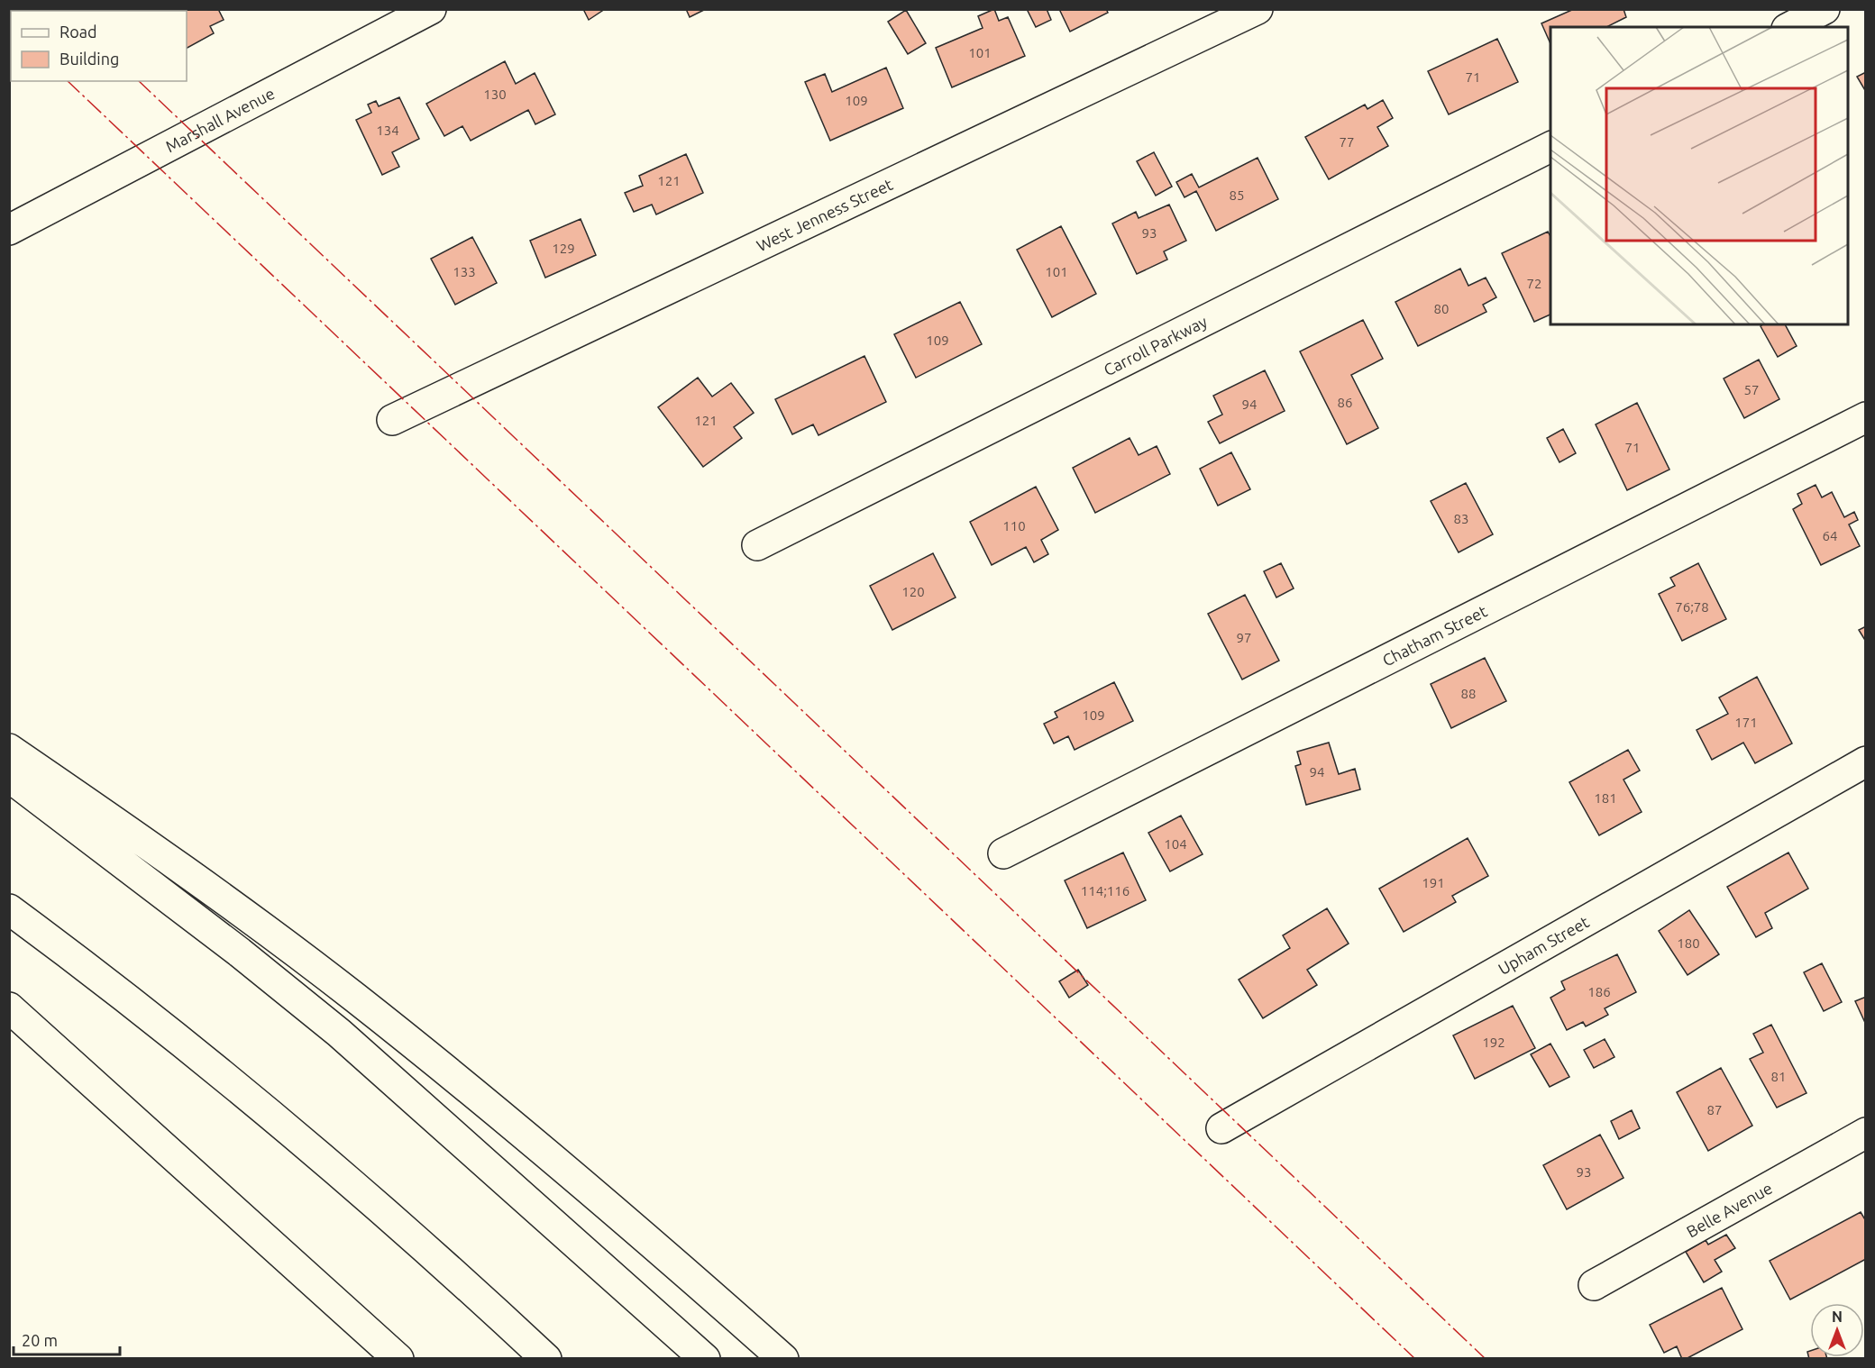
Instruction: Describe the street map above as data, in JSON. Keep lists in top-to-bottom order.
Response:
{
  "streets": {
    "main road": [
      "Marshall Avenue",
      "West Jenness Street",
      "Carroll Parkway",
      "Chatham Street",
      "Upham Street",
      "Belle Avenue"
    ]
  },
  "house_numbers": [
    "101",
    "71",
    "130",
    "109",
    "134",
    "77",
    "121",
    "85",
    "93",
    "129",
    "133",
    "101",
    "72",
    "80",
    "109",
    "57",
    "86",
    "94",
    "121",
    "71",
    "83",
    "110",
    "64",
    "120",
    "76;78",
    "97",
    "88",
    "109",
    "171",
    "94",
    "181",
    "104",
    "191",
    "114;116",
    "180",
    "186",
    "192",
    "81",
    "87",
    "93"
  ],
  "legend": ["Road", "Building"],
  "scale_bar": "20 m",
  "north": "top"
}
